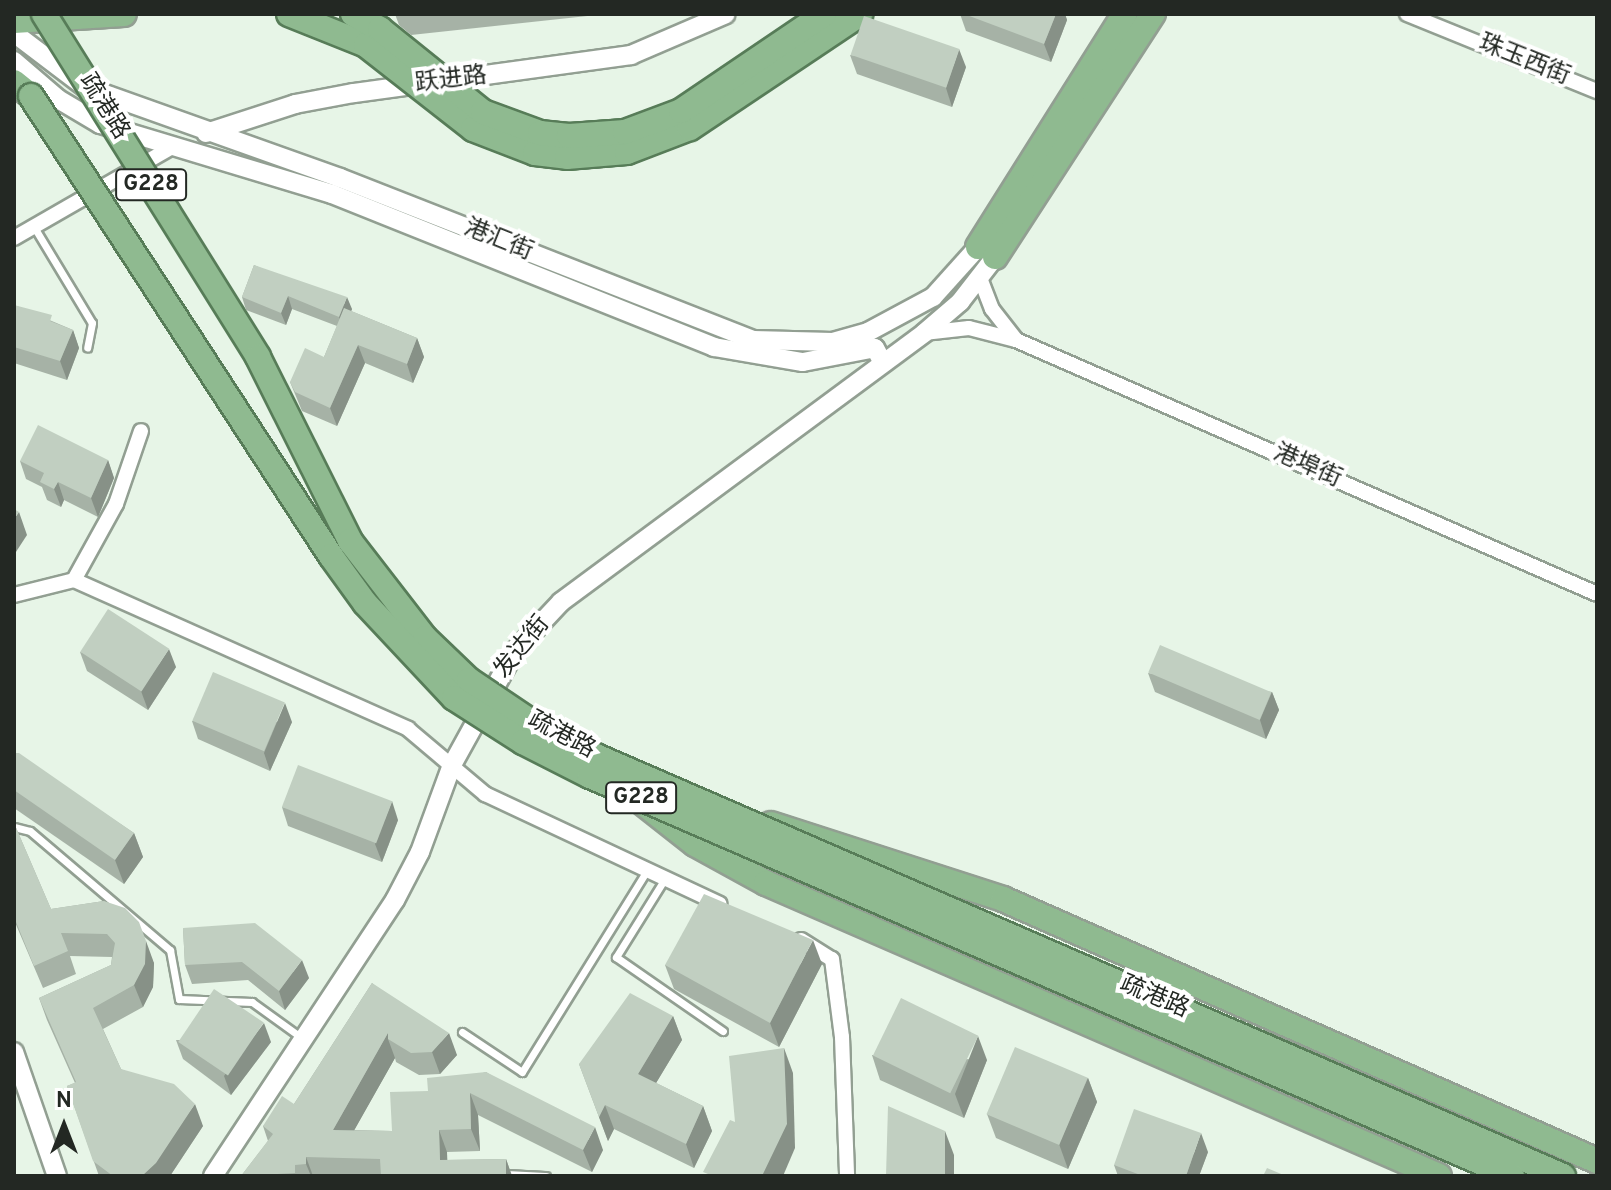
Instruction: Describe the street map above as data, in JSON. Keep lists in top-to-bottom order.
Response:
{
  "streets": {
    "highway": ["疏港路", "G228"],
    "street": [
      "珠玉西街",
      "跃进路",
      "港汇街",
      "港埠街",
      "发达街"
    ]
  },
  "crossings": [
    ["跃进路", "港汇街"],
    ["港汇街", "发达街"],
    ["港埠街", "发达街"]
  ],
  "north": "top"
}
